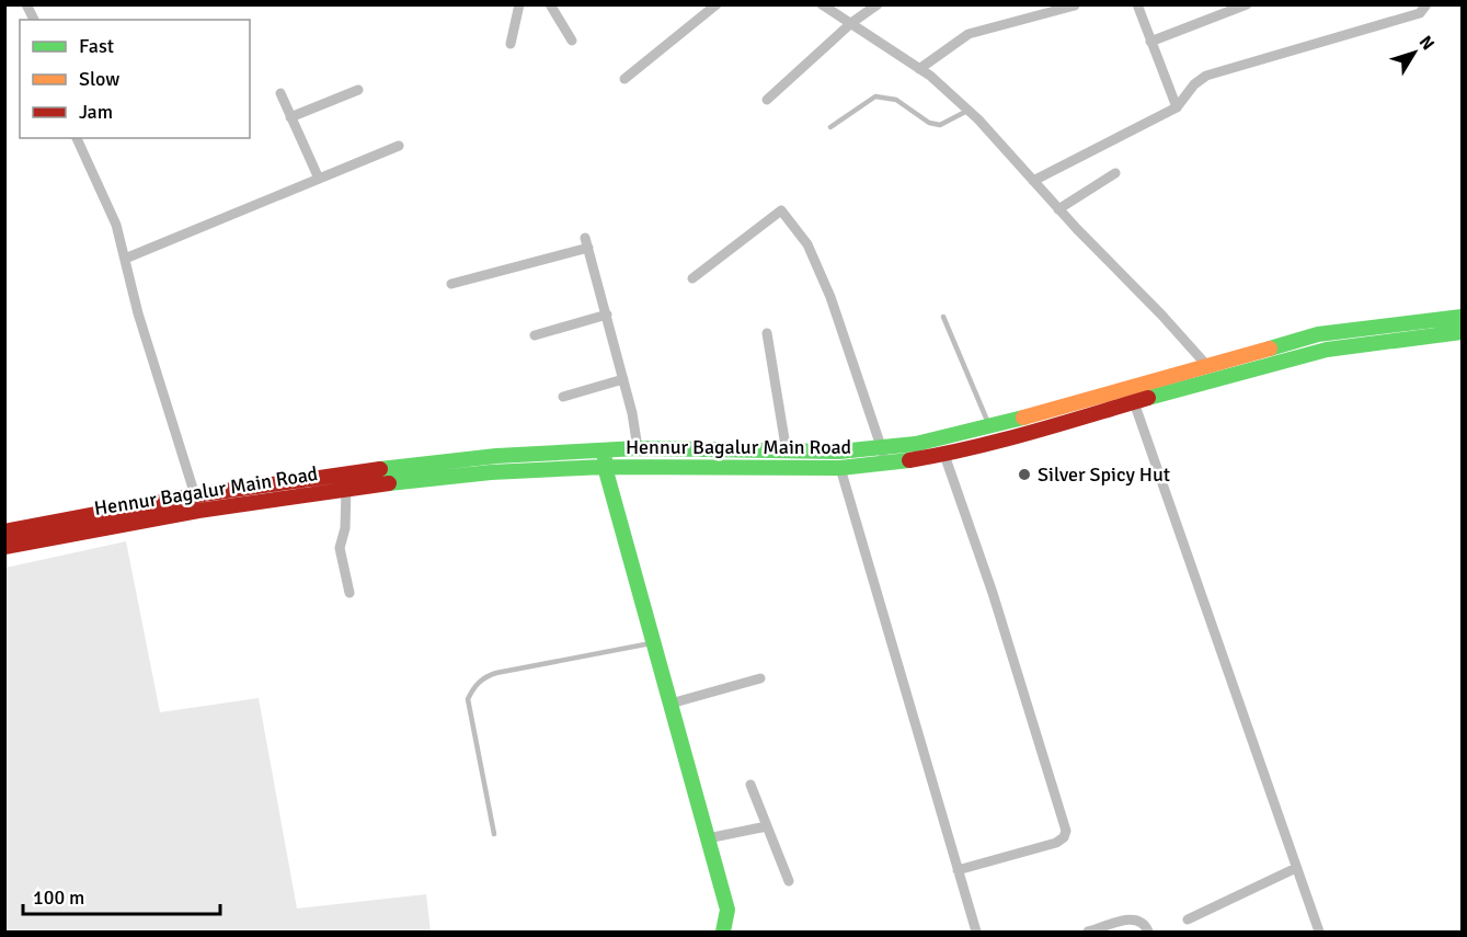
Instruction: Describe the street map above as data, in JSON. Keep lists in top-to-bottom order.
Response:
{
  "streets": {
    "main road": ["Hennur Bagalur Main Road"]
  },
  "places": ["Silver Spicy Hut"],
  "legend": ["Fast", "Slow", "Jam"],
  "scale_bar": "100 m",
  "north": "top right"
}
